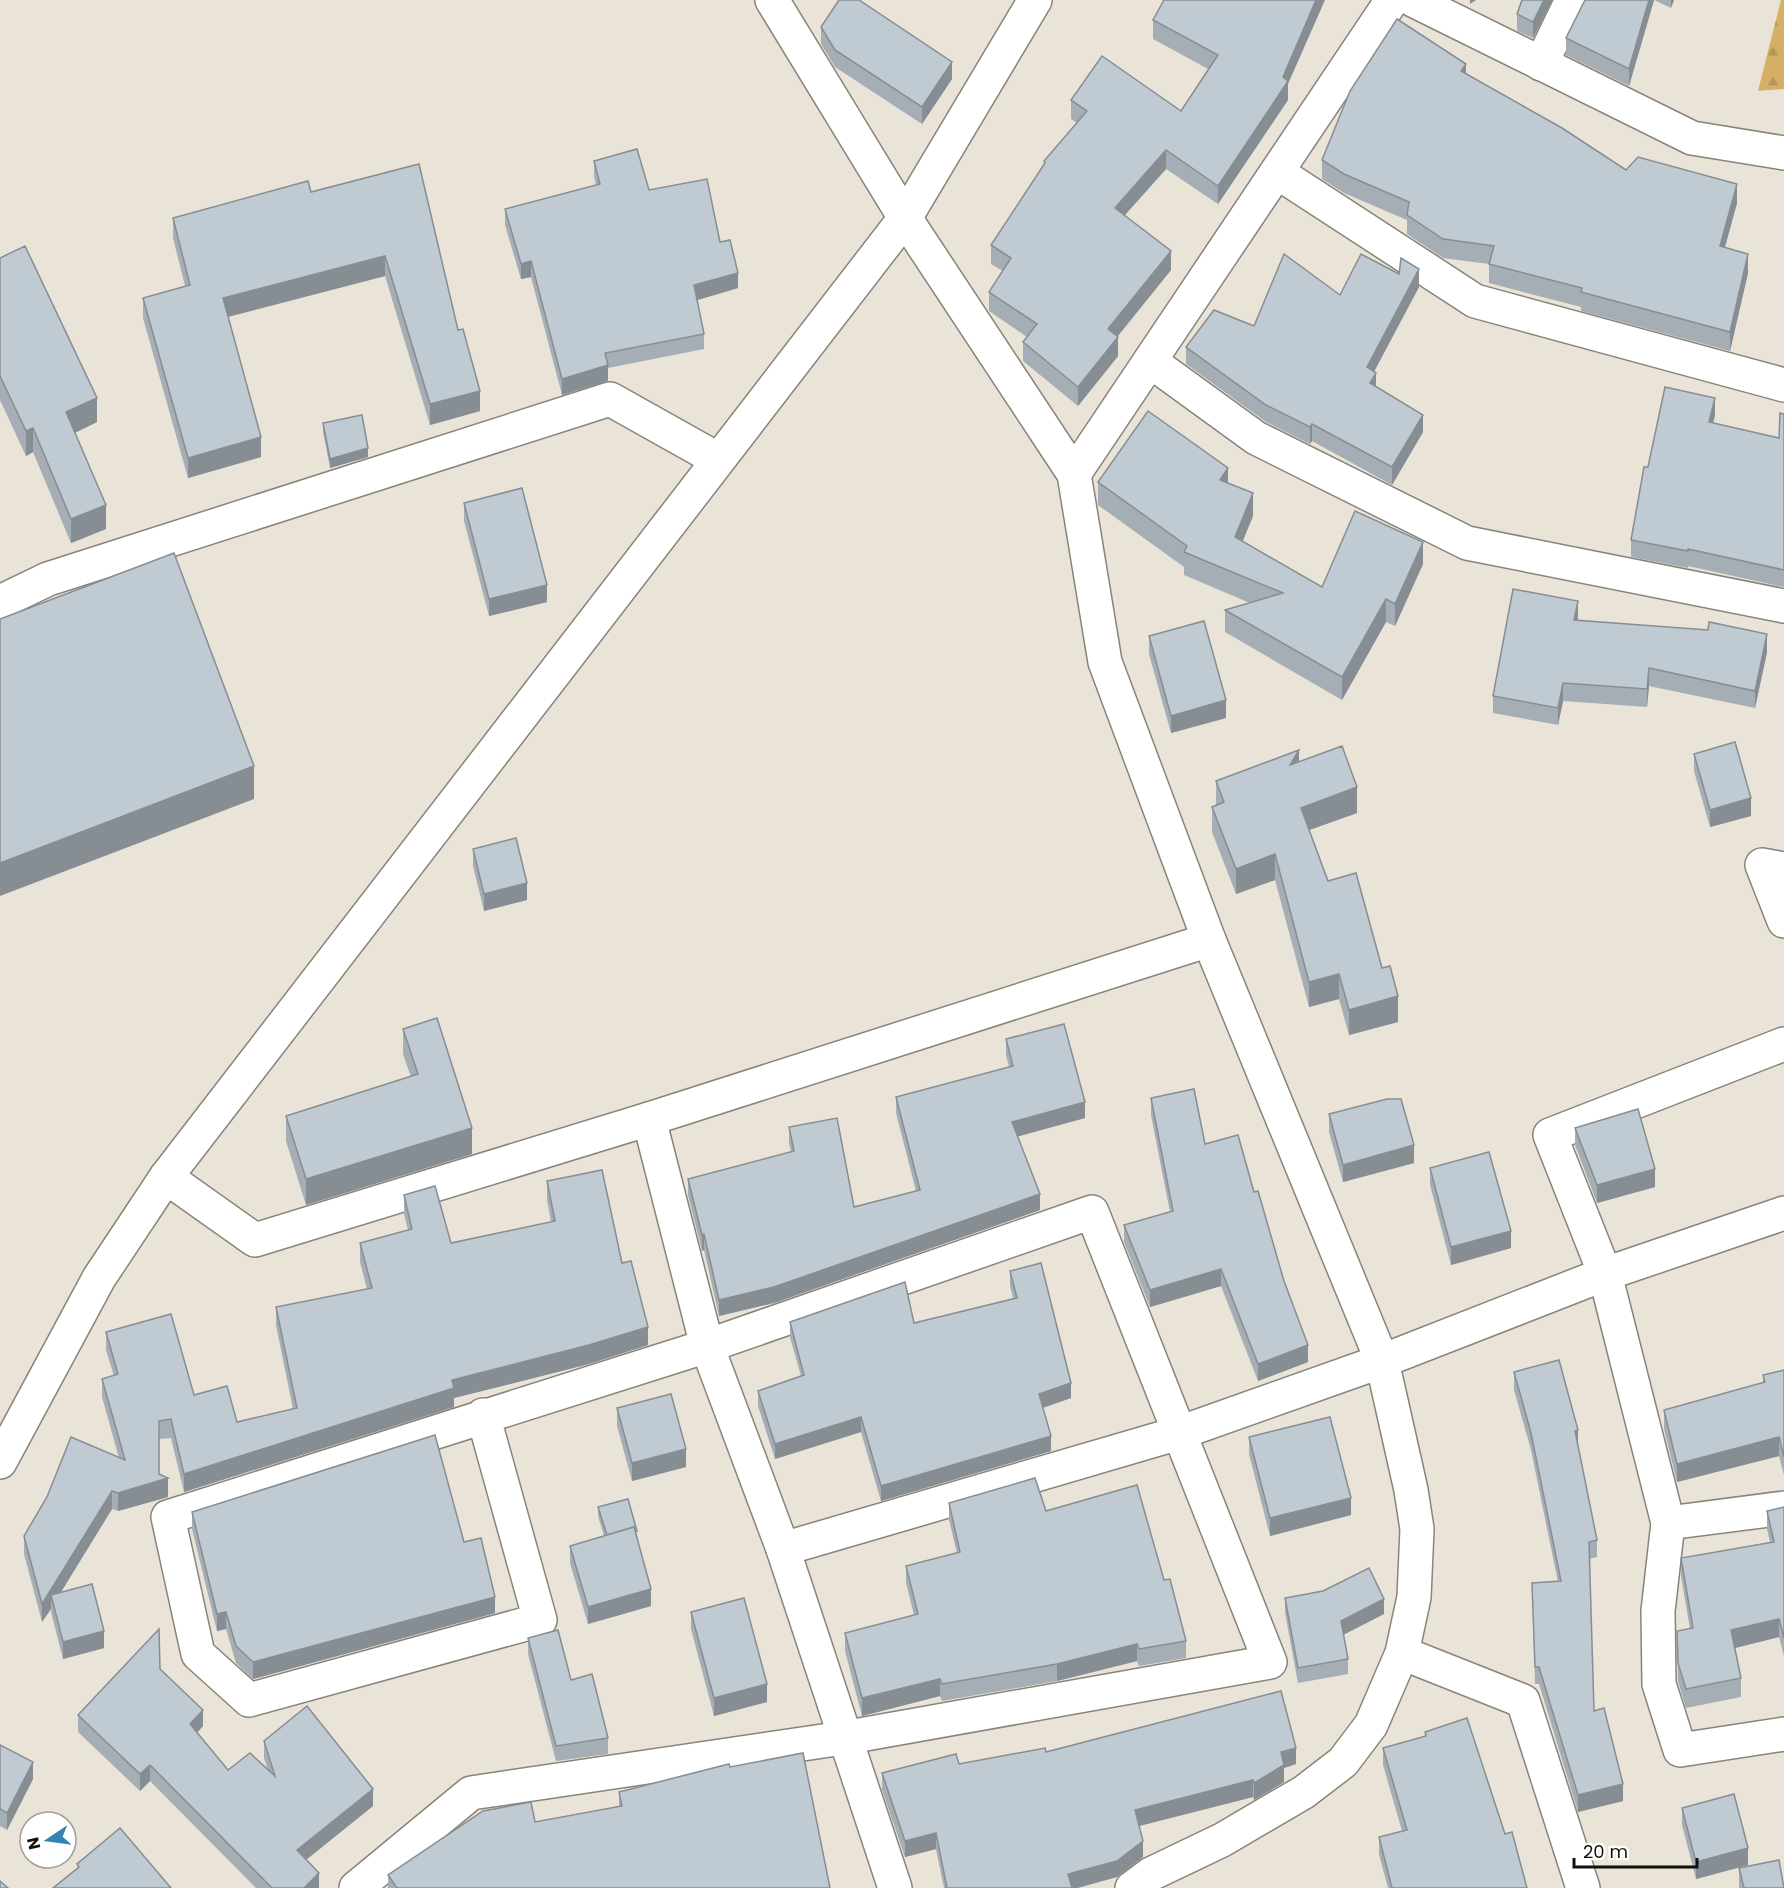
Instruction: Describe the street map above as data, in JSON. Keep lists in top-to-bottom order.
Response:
{
  "scale_bar": "20 m",
  "north": "left"
}
